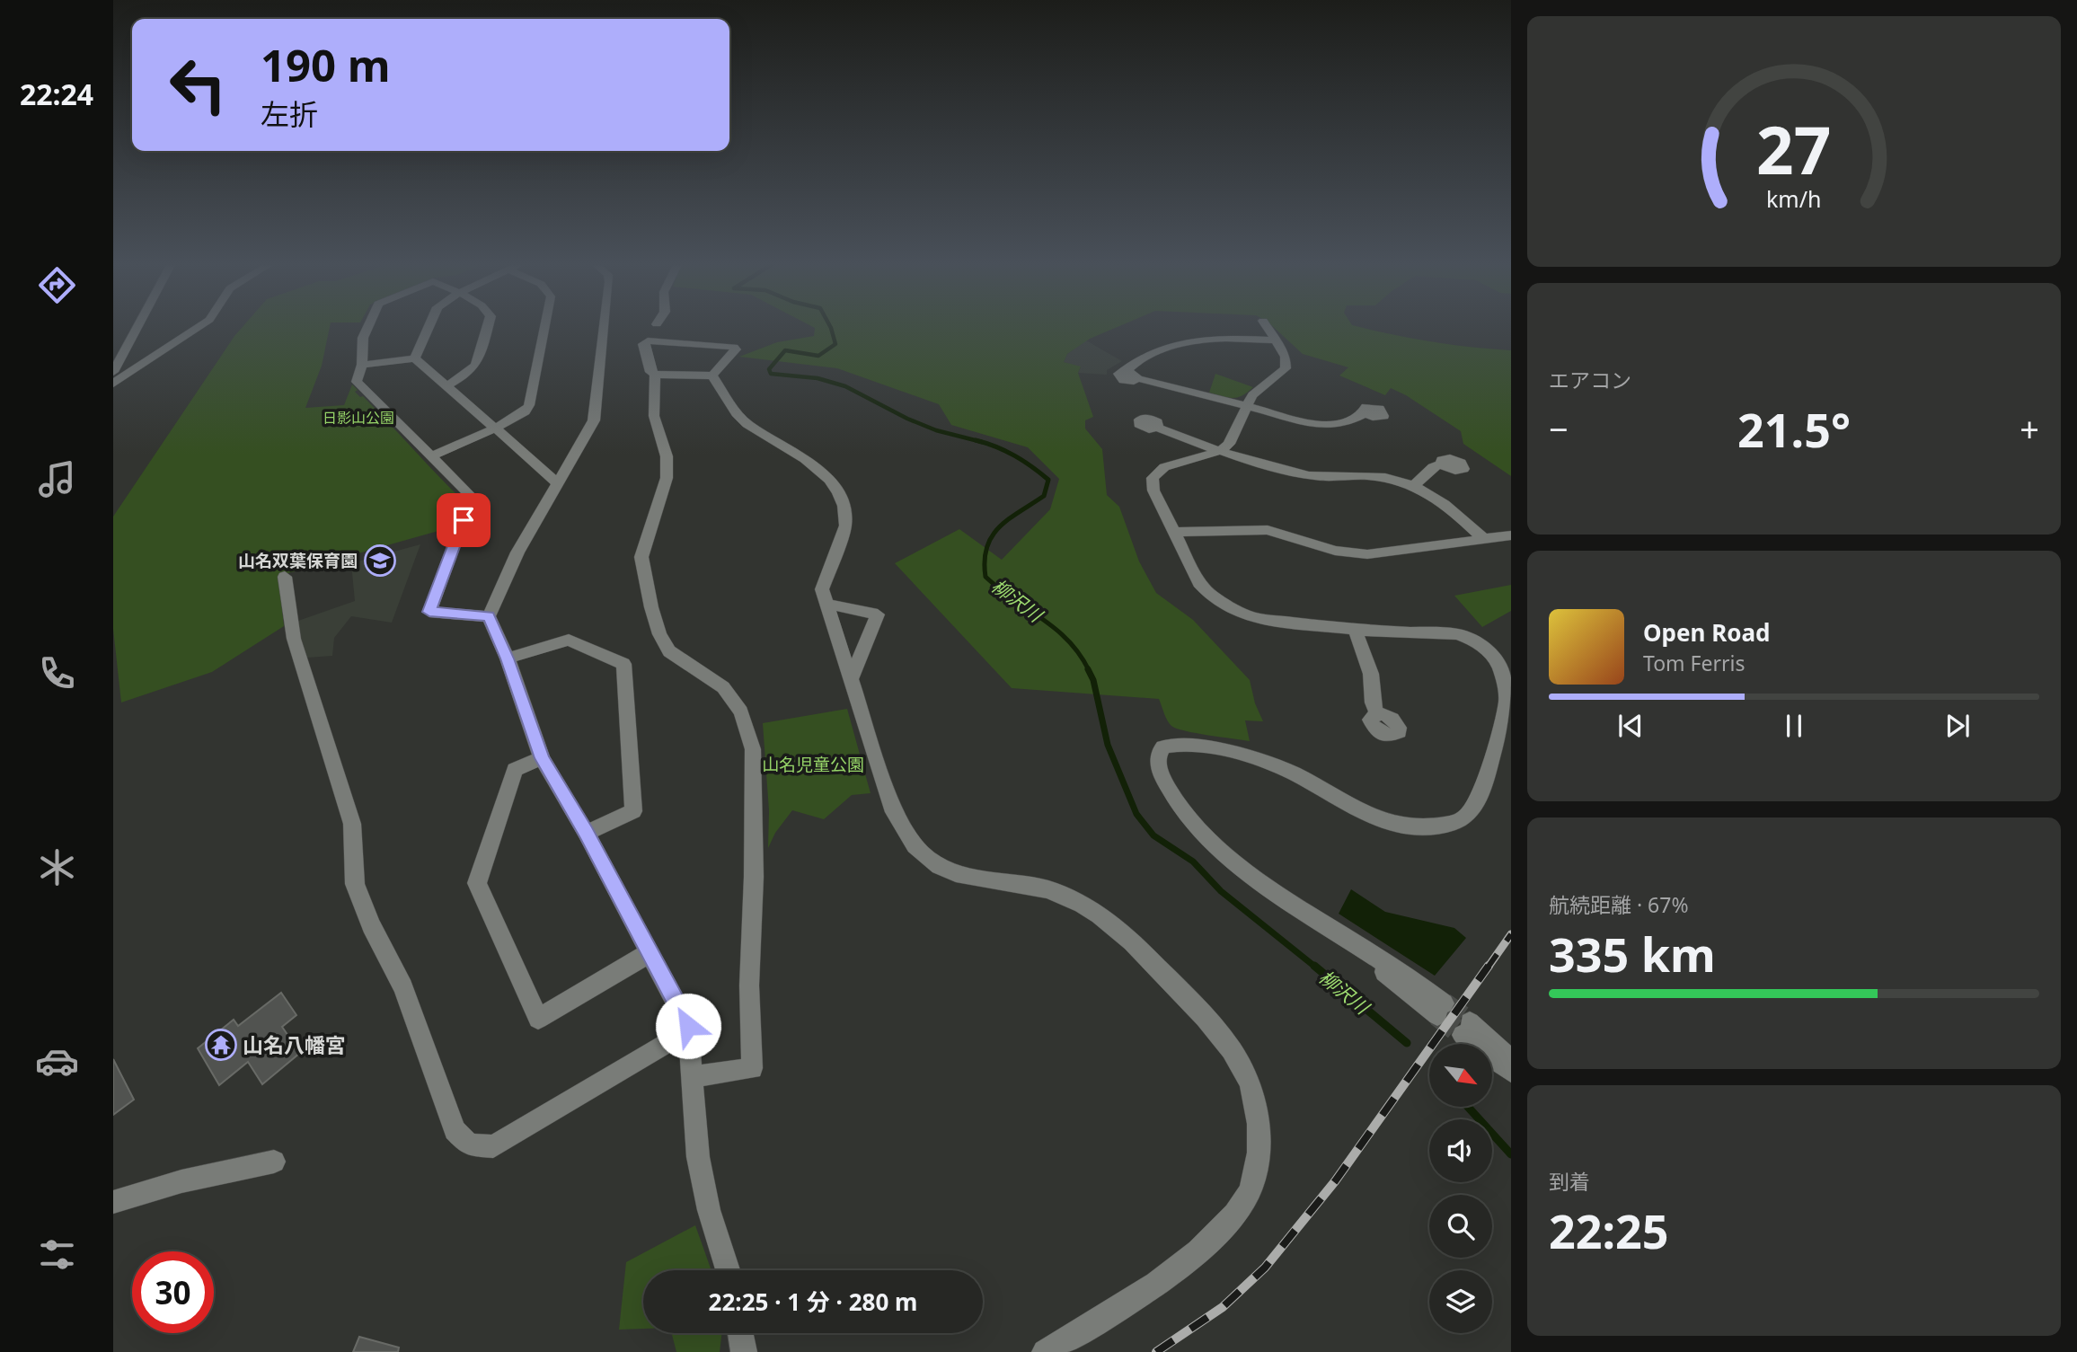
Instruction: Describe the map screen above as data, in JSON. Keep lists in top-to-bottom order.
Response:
{
  "water": ["柳沢川"],
  "parks": ["日影山公園", "山名児童公園"],
  "places": {
    "school or university": ["山名双葉保育園"],
    "temple": ["山名八幡宮"]
  },
  "north": "bottom right",
  "page": {
    "tabs": "22:24",
    "turn": ["190 m", "左折"],
    "tile": [
      "エアコン",
      ["航続距離 · 67%", "335 km"],
      ["到着", "22:25"]
    ],
    "heat": ["−", "21.5°", "+"],
    "song": ["Open Road", "Tom Ferris"],
    "limit": "30",
    "trip": "22:25 · 1 分 · 280 m",
    "gauge": ["27", "km/h"]
  }
}
